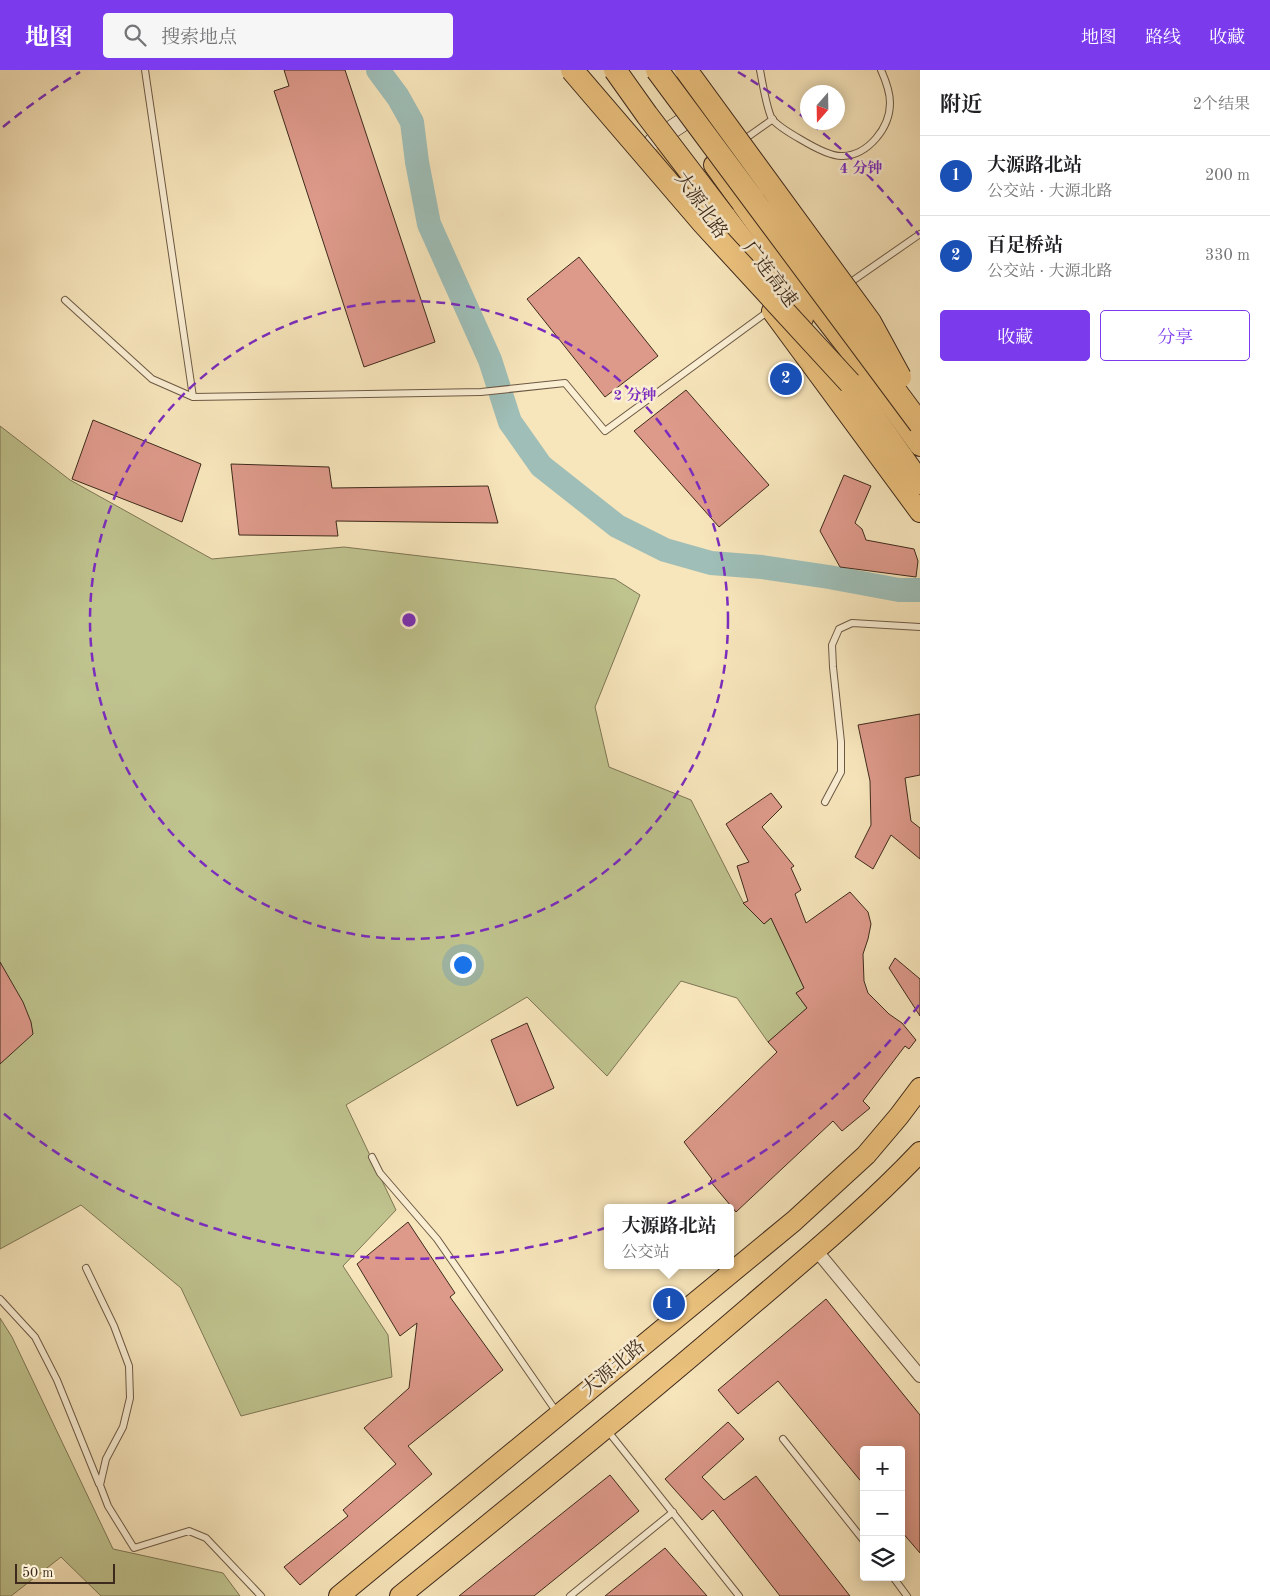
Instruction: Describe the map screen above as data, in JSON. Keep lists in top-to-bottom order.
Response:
{
  "streets": {
    "highway": ["广连高速"],
    "main road": ["大源北路"]
  },
  "scale_bar": "50 m",
  "north": "bottom",
  "page": {
    "header": "地图",
    "search": "搜索地点",
    "nav": ["地图", "路线", "收藏"],
    "heading": ["附近", "2个结果"],
    "list": [
      {
        "mark": "1",
        "name": "大源路北站",
        "note": "公交站 · 大源北路",
        "value": "200 m"
      },
      {
        "mark": "2",
        "name": "百足桥站",
        "note": "公交站 · 大源北路",
        "value": "330 m"
      }
    ],
    "buttons": ["收藏", "分享"],
    "pins": ["2", "1"],
    "popup": ["大源路北站", "公交站"],
    "map_buttons": ["+", "−"],
    "scale": "50 m"
  },
  "rings": ["4 分钟", "2 分钟"]
}
